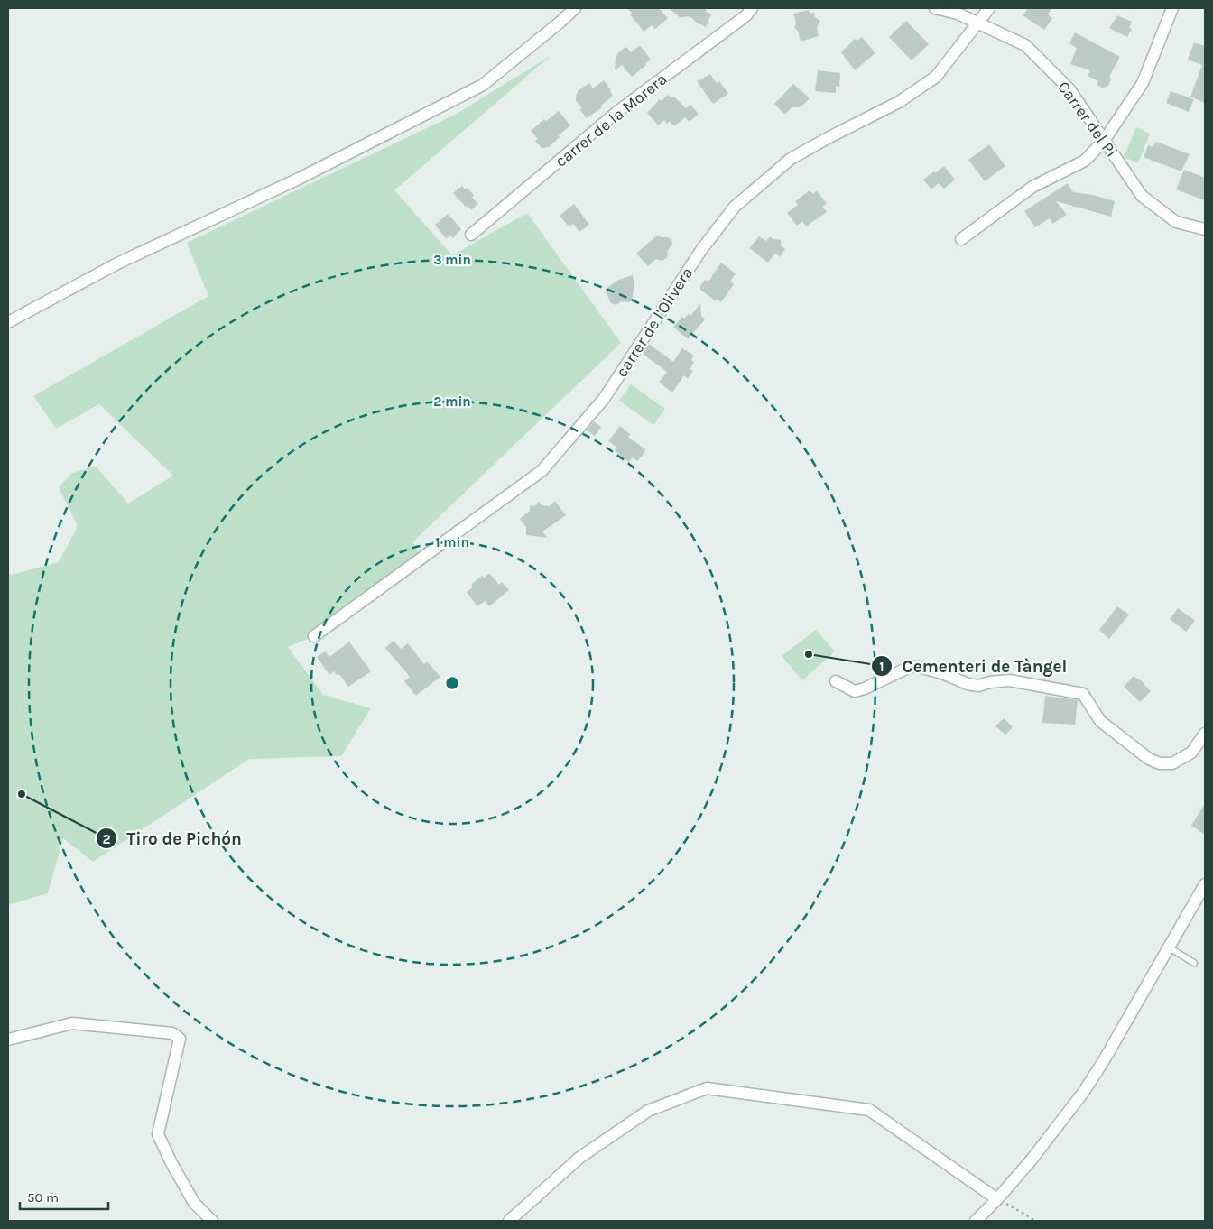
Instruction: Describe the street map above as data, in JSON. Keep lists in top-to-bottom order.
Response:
{
  "streets": {
    "street": ["Carrer del Pi", "carrer de la Morera", "carrer de l'Olivera"]
  },
  "crossings": [
    ["Carrer del Pi", "carrer de l'Olivera"]
  ],
  "places": ["Cementeri de Tàngel", "Tiro de Pichón"],
  "scale_bar": "50 m",
  "rings": ["3 min", "2 min", "1 min"]
}
